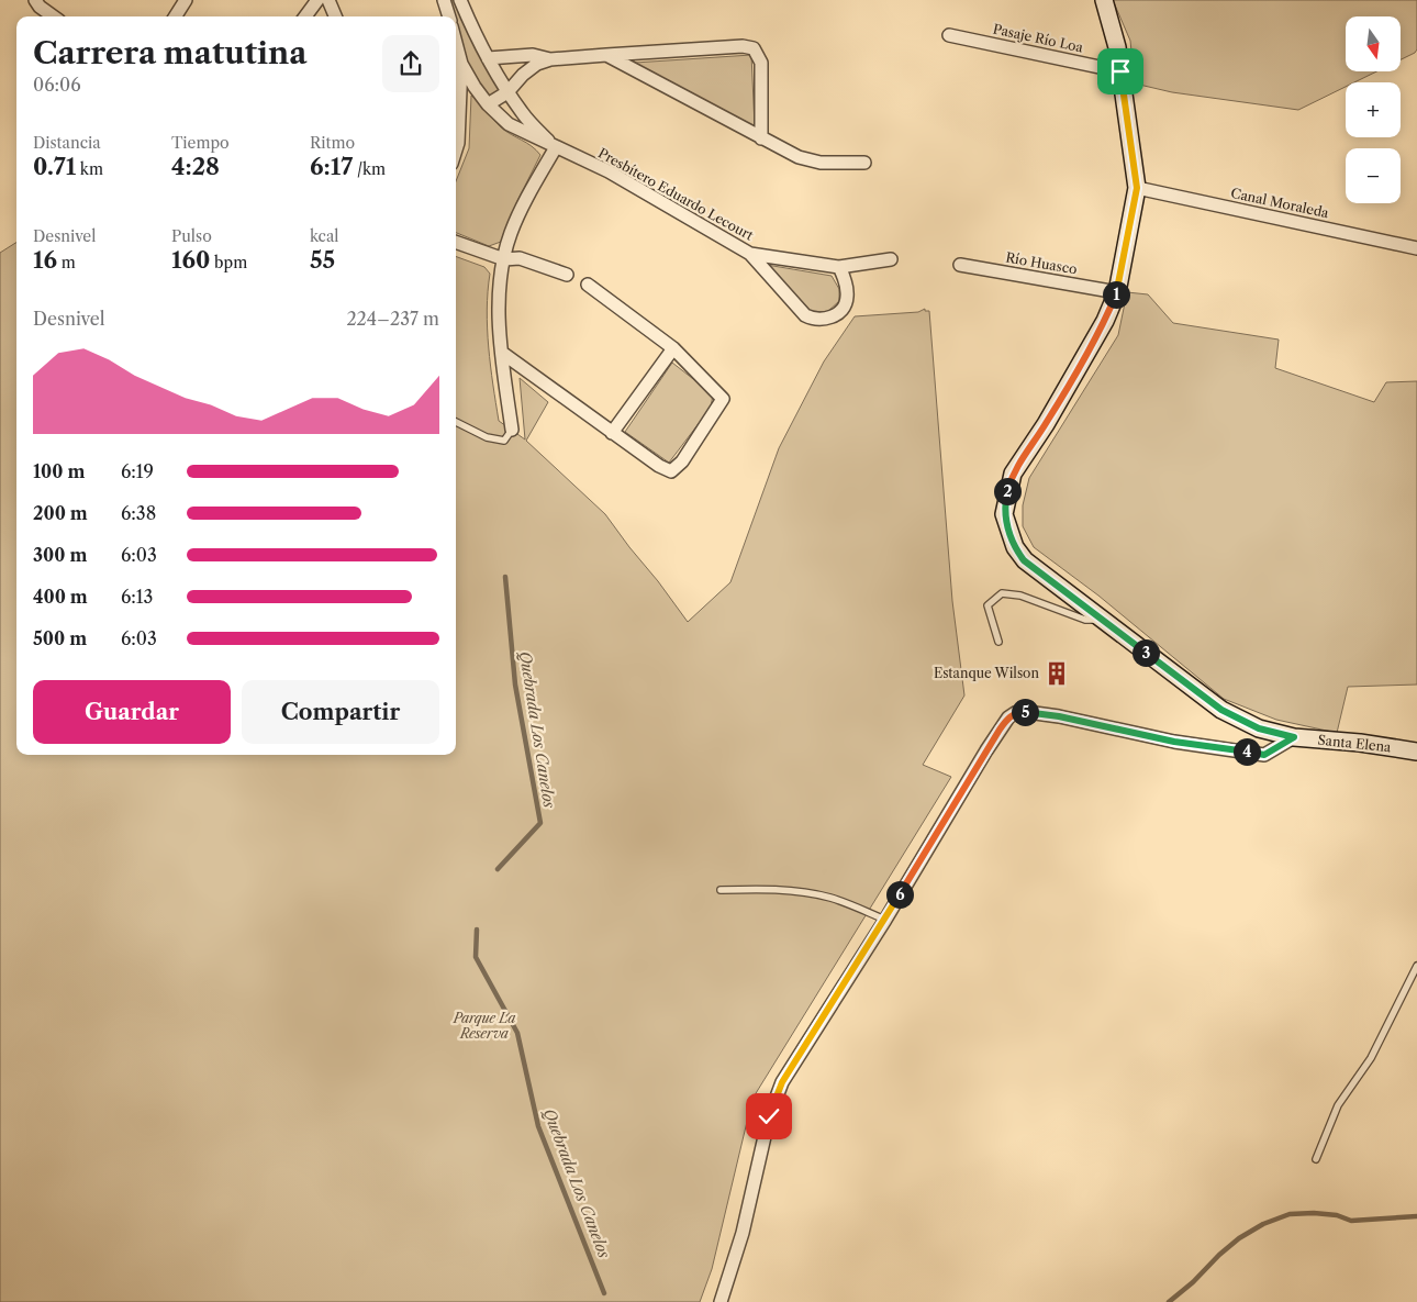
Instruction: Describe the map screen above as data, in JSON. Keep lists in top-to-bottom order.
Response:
{
  "streets": {
    "street": [
      "Pasaje Río Loa",
      "Presbítero Eduardo Lecourt",
      "Canal Moraleda",
      "Río Huasco",
      "Santa Elena"
    ]
  },
  "crossings": [
    ["Pasaje Río Loa", "Santa Elena"],
    ["Canal Moraleda", "Santa Elena"],
    ["Río Huasco", "Santa Elena"]
  ],
  "water": ["Quebrada Los Canelos"],
  "parks": ["Parque La Reserva"],
  "places": {
    "building": ["Estanque Wilson"]
  },
  "north": "bottom",
  "page": {
    "map_buttons": ["+", "−"],
    "heading": ["Carrera matutina", "06:06"],
    "stats": [
      ["Distancia", "0.71 km"],
      ["Tiempo", "4:28"],
      ["Ritmo", "6:17 /km"],
      ["Desnivel", "16 m"],
      ["Pulso", "160 bpm"],
      ["kcal", "55"]
    ],
    "pins": [
      "1",
      "2",
      "3",
      "5",
      "4",
      "6"
    ],
    "chart": ["Desnivel", "224–237 m"],
    "list": [
      {
        "name": "100 m",
        "note": "6:19"
      },
      {
        "name": "200 m",
        "note": "6:38"
      },
      {
        "name": "300 m",
        "note": "6:03"
      },
      {
        "name": "400 m",
        "note": "6:13"
      },
      {
        "name": "500 m",
        "note": "6:03"
      }
    ],
    "buttons": ["Guardar", "Compartir"]
  }
}
